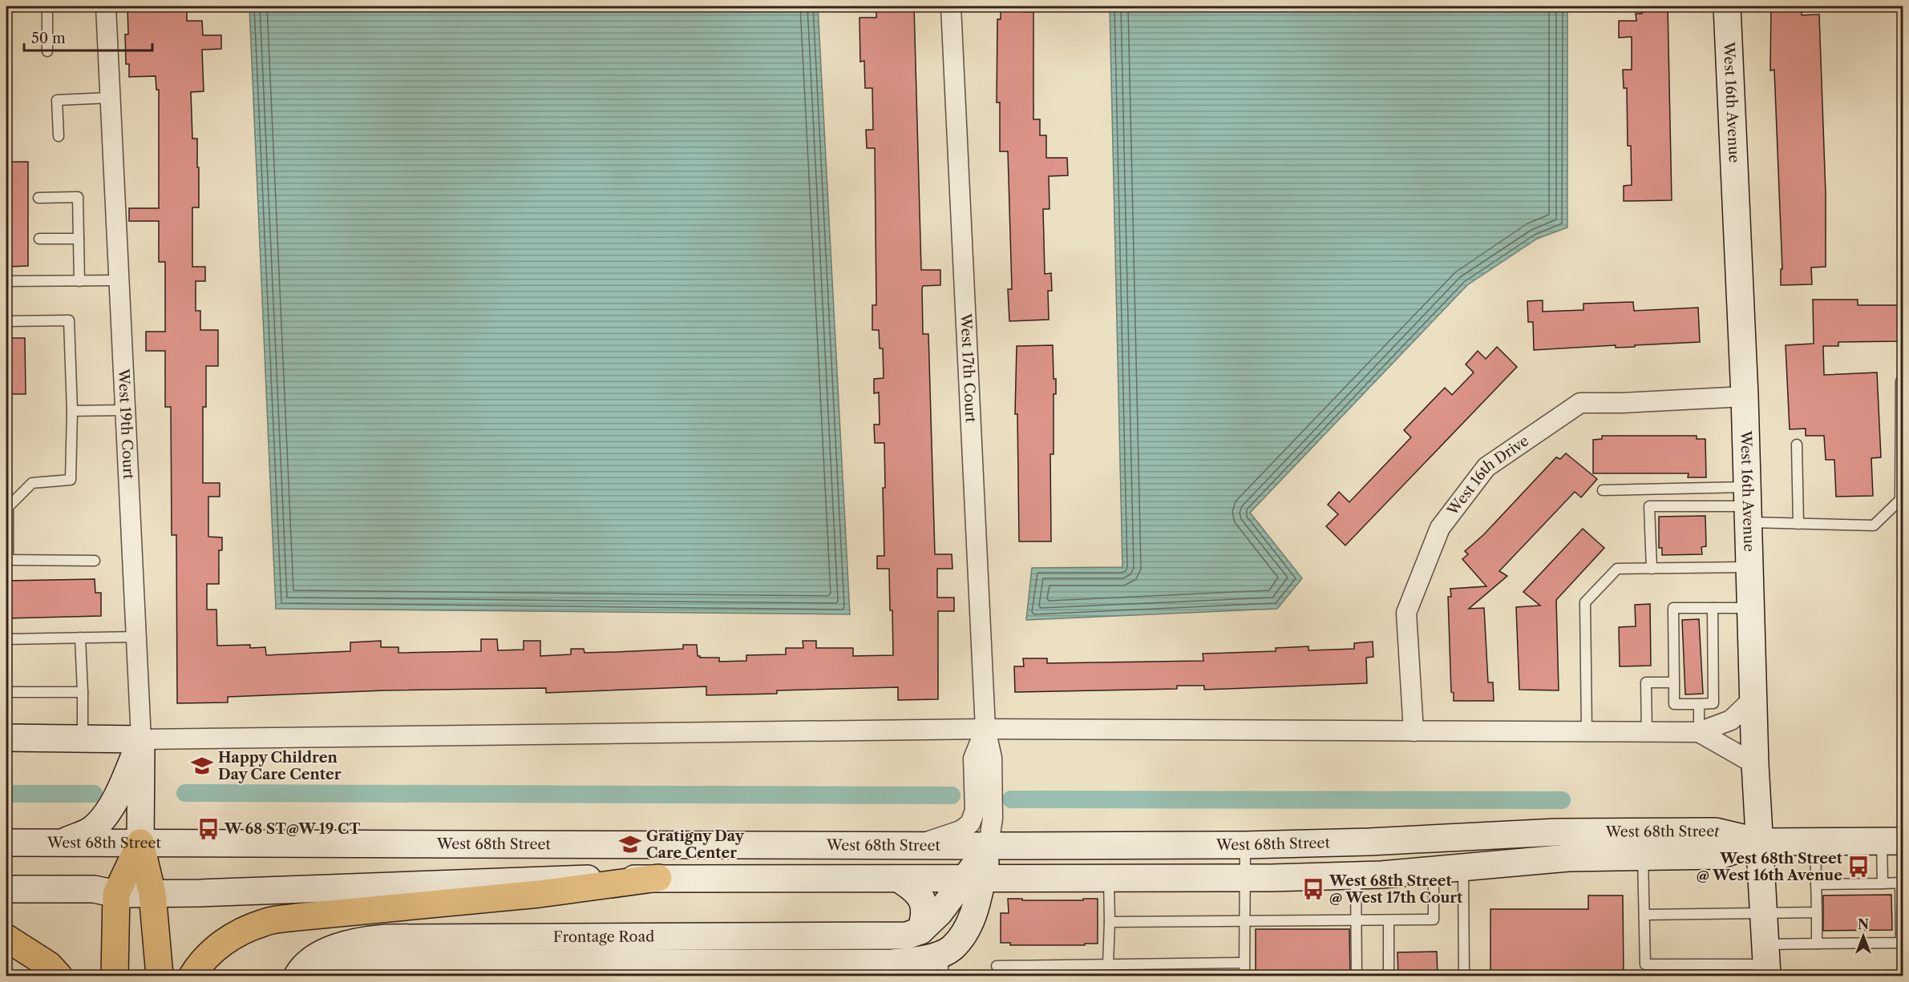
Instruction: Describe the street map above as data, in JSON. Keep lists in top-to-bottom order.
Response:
{
  "streets": {
    "main road": [
      "West 16th Avenue",
      "West 19th Court",
      "West 68th Street",
      "Frontage Road"
    ],
    "street": ["West 17th Court", "West 16th Drive"]
  },
  "crossings": [
    ["West 16th Avenue", "West 16th Drive"],
    ["West 16th Avenue", "West 68th Street"],
    ["West 17th Court", "West 68th Street"],
    ["West 19th Court", "West 68th Street"]
  ],
  "places": {
    "school or university": ["Happy Children Day Care Center", "Gratigny Day Care Center"],
    "bus stop": ["W 68 ST@W 19 CT", "West 68th Street @ West 16th Avenue", "West 68th Street @ West 17th Court"]
  },
  "scale_bar": "50 m",
  "north": "top"
}
